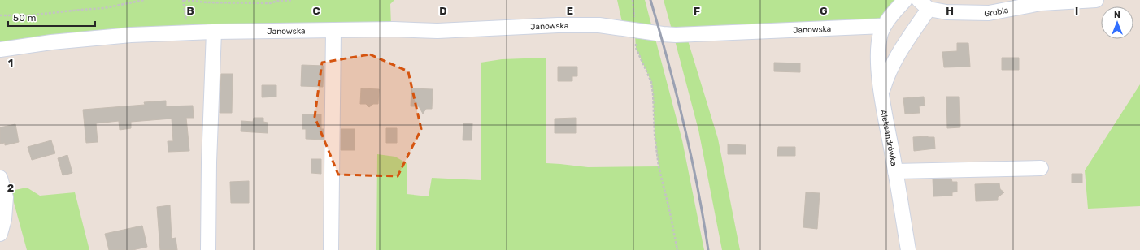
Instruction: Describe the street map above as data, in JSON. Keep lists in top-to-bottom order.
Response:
{
  "streets": {
    "street": ["Grobla", "Janowska", "Aleksandrówka"]
  },
  "crossings": [
    ["Janowska", "Aleksandrówka"]
  ],
  "scale_bar": "50 m",
  "north": "top",
  "grid": {
    "columns": [
      "B",
      "C",
      "D",
      "E",
      "F",
      "G",
      "H",
      "I"
    ],
    "rows": ["1", "2"]
  }
}
